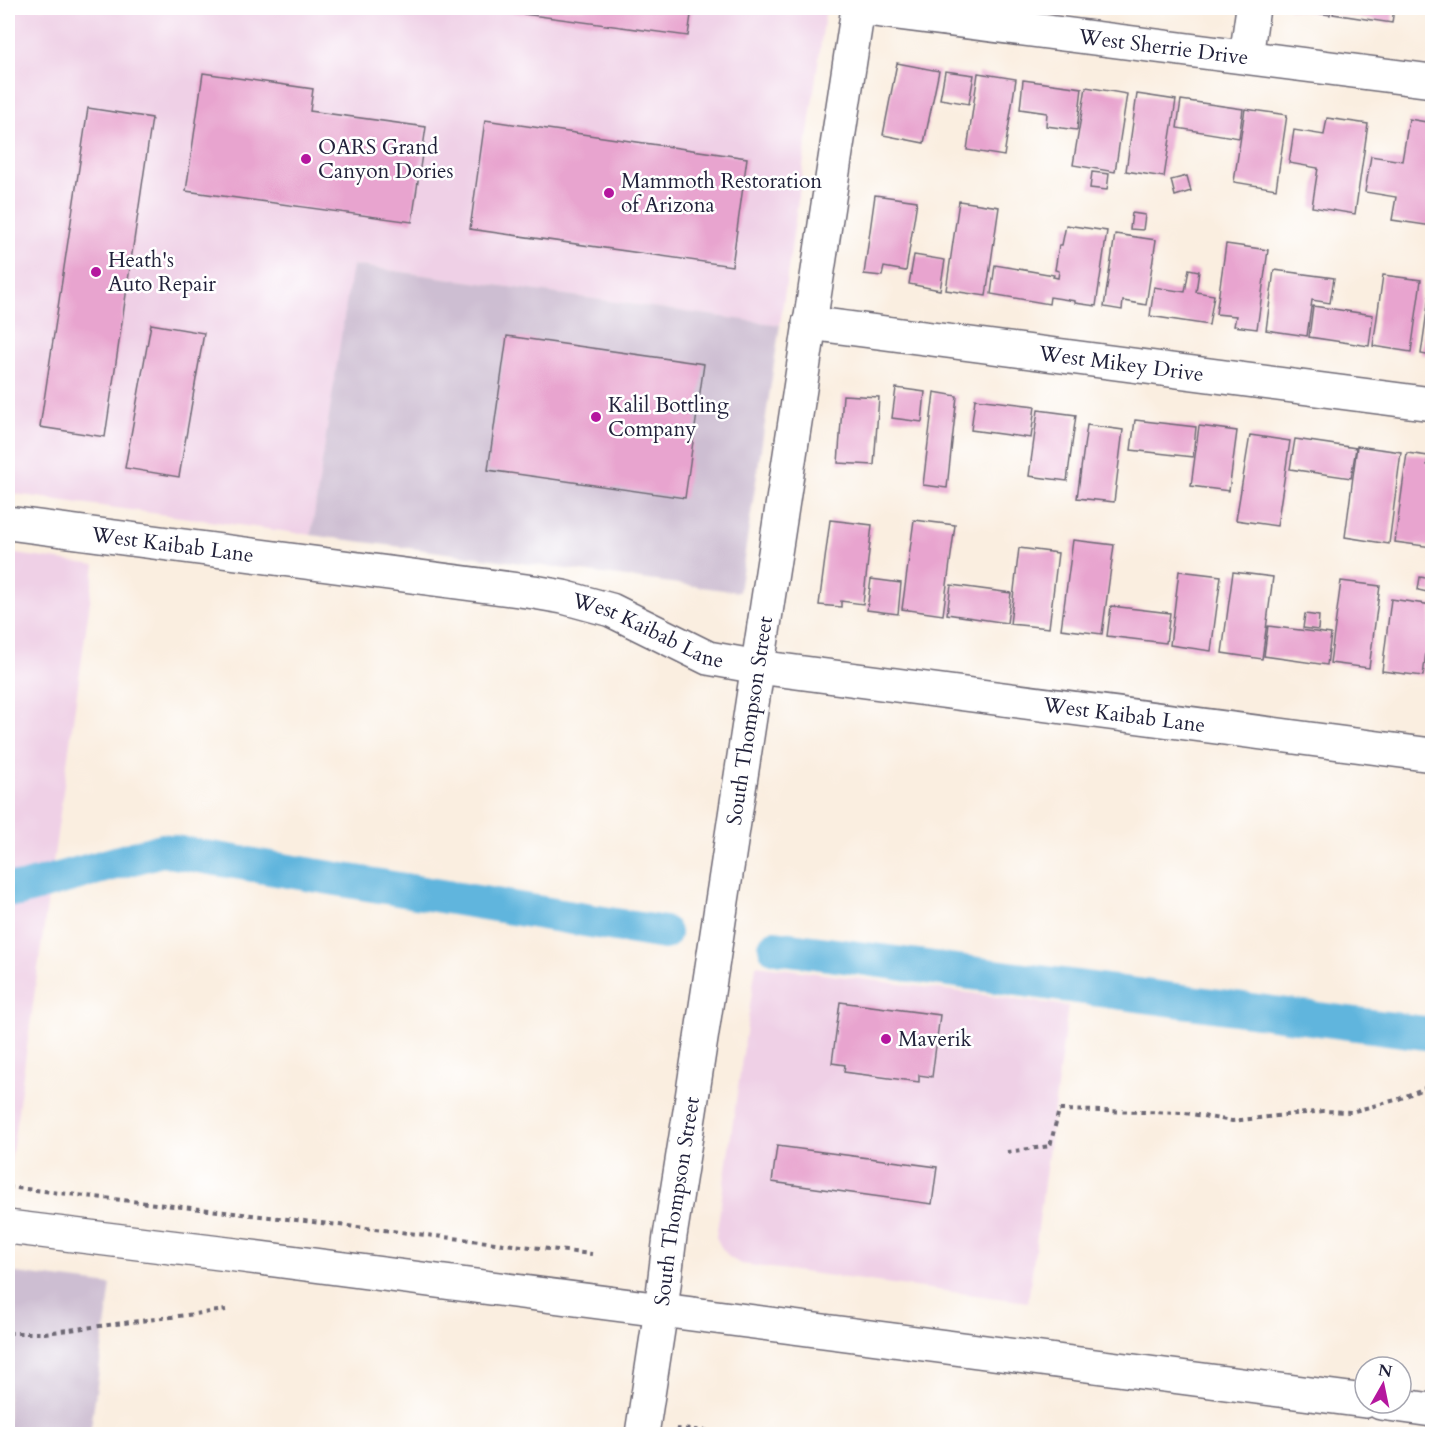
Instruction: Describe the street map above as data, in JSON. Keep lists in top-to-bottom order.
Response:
{
  "streets": {
    "street": [
      "West Sherrie Drive",
      "West Mikey Drive",
      "West Kaibab Lane",
      "South Thompson Street"
    ]
  },
  "crossings": [
    ["West Sherrie Drive", "South Thompson Street"],
    ["West Mikey Drive", "South Thompson Street"],
    ["West Kaibab Lane", "South Thompson Street"]
  ],
  "places": [
    "OARS Grand Canyon Dories",
    "Mammoth Restoration of Arizona",
    "Heath's Auto Repair",
    "Kalil Bottling Company",
    "Maverik"
  ],
  "north": "top"
}
